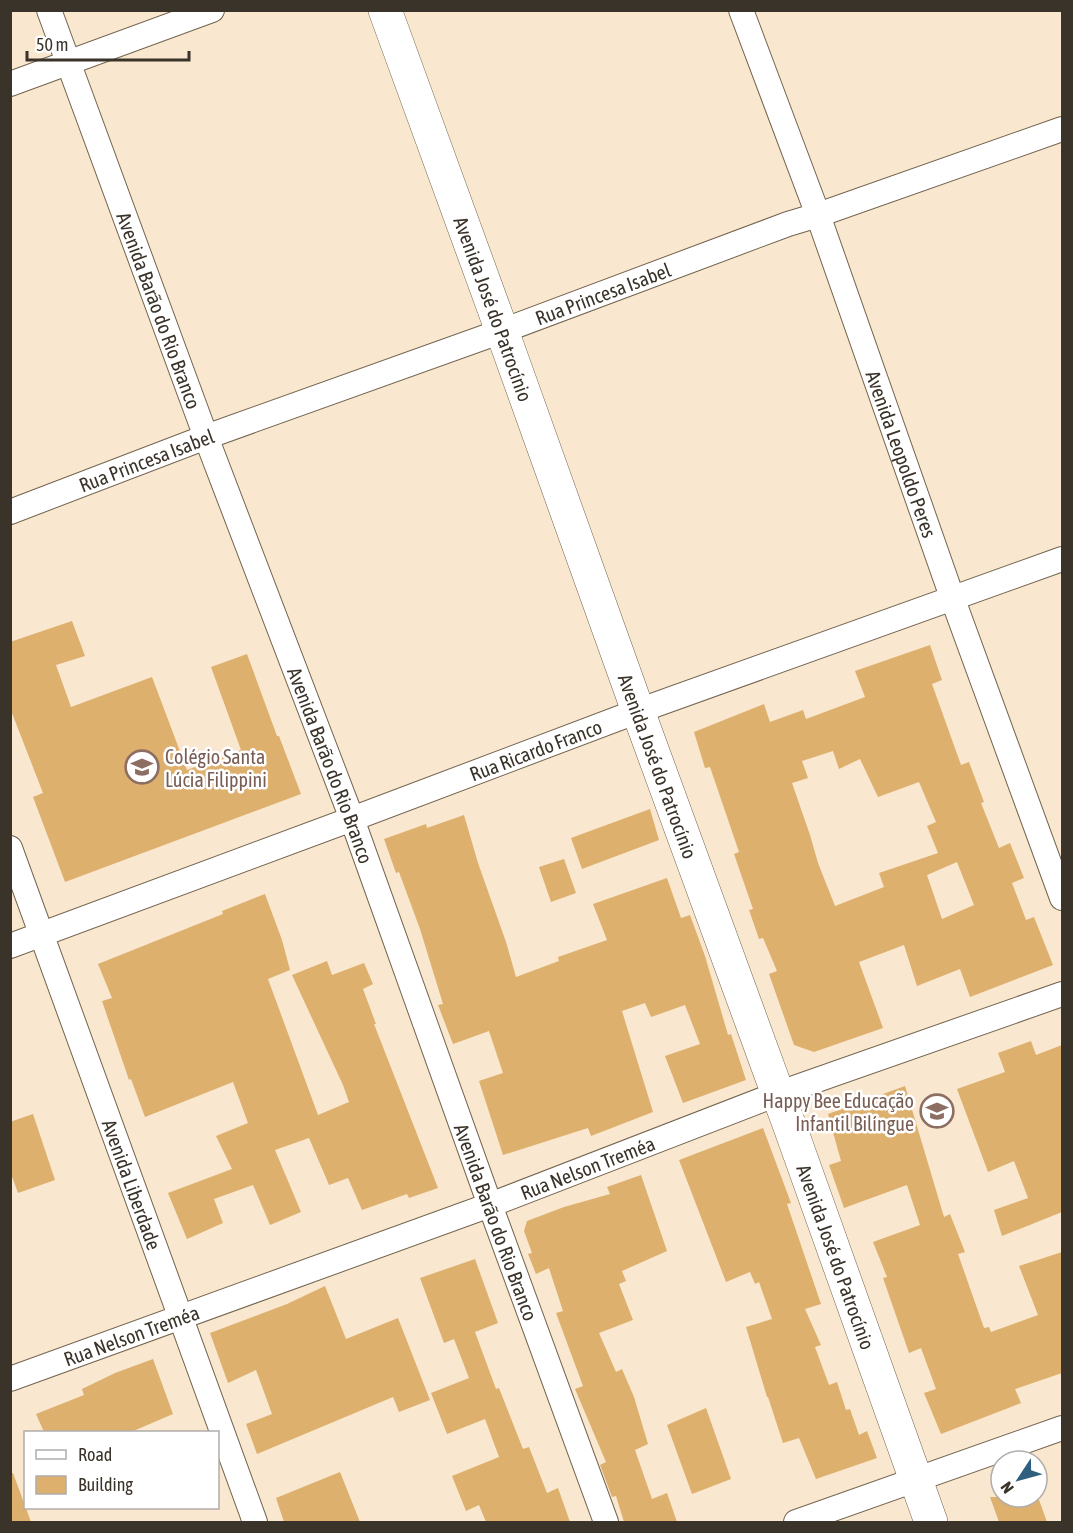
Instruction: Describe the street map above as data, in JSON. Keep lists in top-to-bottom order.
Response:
{
  "streets": {
    "street": [
      "Rua Princesa Isabel",
      "Avenida José do Patrocínio",
      "Avenida Barão do Rio Branco",
      "Avenida Leopoldo Peres",
      "Rua Ricardo Franco",
      "Rua Nelson Treméa",
      "Avenida Liberdade"
    ]
  },
  "crossings": [
    ["Rua Princesa Isabel", "Avenida José do Patrocínio"],
    ["Rua Princesa Isabel", "Avenida Barão do Rio Branco"],
    ["Rua Princesa Isabel", "Avenida Leopoldo Peres"],
    ["Avenida José do Patrocínio", "Rua Ricardo Franco"],
    ["Avenida José do Patrocínio", "Rua Nelson Treméa"],
    ["Avenida Barão do Rio Branco", "Rua Ricardo Franco"],
    ["Avenida Barão do Rio Branco", "Rua Nelson Treméa"],
    ["Avenida Leopoldo Peres", "Rua Ricardo Franco"],
    ["Rua Ricardo Franco", "Avenida Liberdade"],
    ["Rua Nelson Treméa", "Avenida Liberdade"]
  ],
  "places": {
    "school or university": ["Colégio Santa Lúcia Filippini", "Happy Bee Educação Infantil Bilíngue"]
  },
  "legend": ["Road", "Building"],
  "scale_bar": "50 m",
  "north": "bottom left"
}
